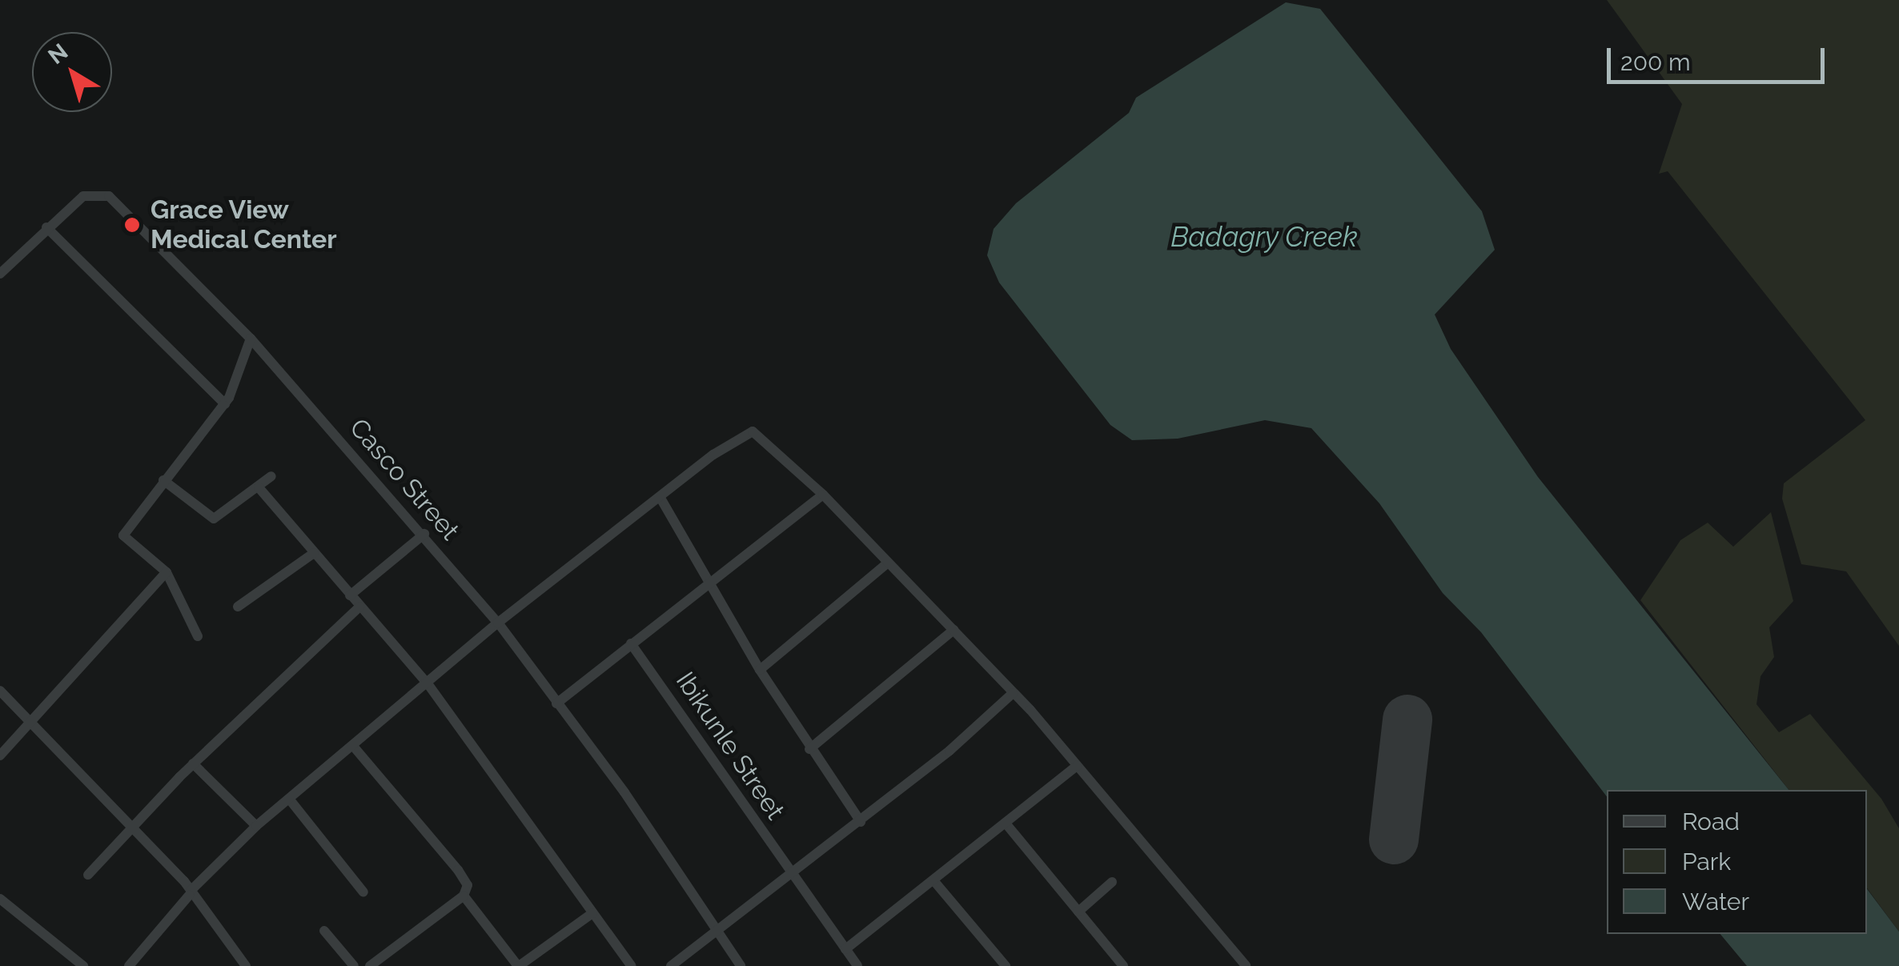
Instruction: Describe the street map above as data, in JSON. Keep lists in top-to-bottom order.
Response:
{
  "streets": {
    "street": ["Casco Street", "Ibikunle Street"]
  },
  "water": ["Badagry Creek"],
  "places": ["Grace View Medical Center"],
  "legend": ["Road", "Park", "Water"],
  "scale_bar": "200 m",
  "north": "top left"
}
